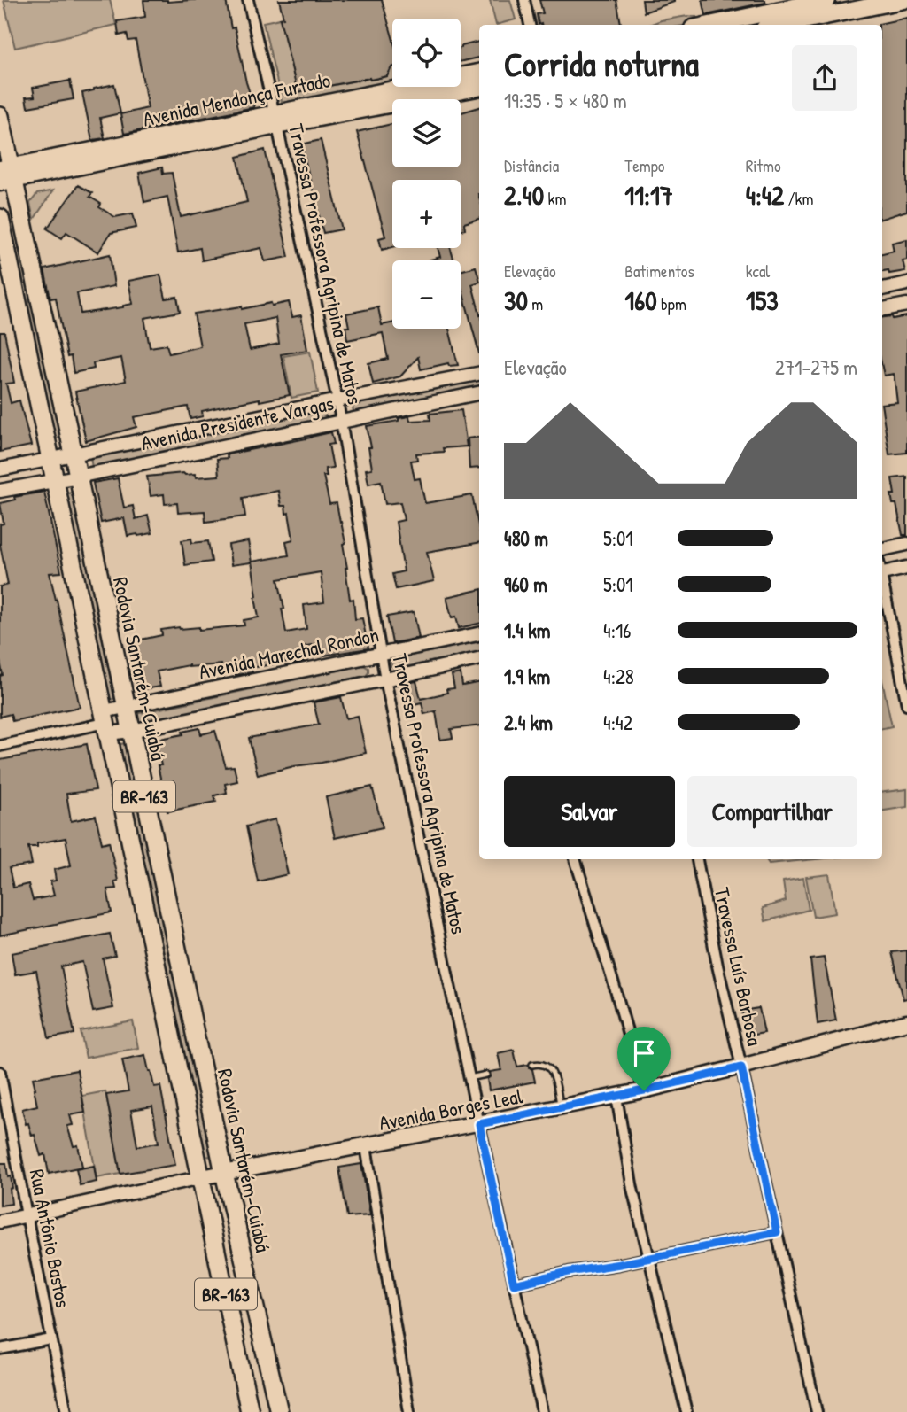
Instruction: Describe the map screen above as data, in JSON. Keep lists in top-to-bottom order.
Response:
{
  "streets": {
    "highway": ["Rodovia Santarém-Cuiabá", "BR-163"],
    "main road": ["Avenida Mendonça Furtado", "Avenida Borges Leal"],
    "street": [
      "Travessa Professora Agripina de Matos",
      "Avenida Presidente Vargas",
      "Avenida Marechal Rondon",
      "Travessa Luís Barbosa",
      "Rua Antônio Bastos"
    ]
  },
  "crossings": [
    ["Avenida Mendonça Furtado", "Travessa Professora Agripina de Matos"],
    ["Avenida Mendonça Furtado", "Rodovia Santarém-Cuiabá"],
    ["Travessa Professora Agripina de Matos", "Avenida Presidente Vargas"],
    ["Travessa Professora Agripina de Matos", "Avenida Marechal Rondon"],
    ["Travessa Professora Agripina de Matos", "Avenida Borges Leal"],
    ["Avenida Presidente Vargas", "Rodovia Santarém-Cuiabá"],
    ["Avenida Presidente Vargas", "BR-163"],
    ["Avenida Marechal Rondon", "Rodovia Santarém-Cuiabá"],
    ["Avenida Marechal Rondon", "BR-163"],
    ["Rodovia Santarém-Cuiabá", "Avenida Borges Leal"],
    ["BR-163", "Avenida Borges Leal"],
    ["Travessa Luís Barbosa", "Avenida Borges Leal"],
    ["Avenida Borges Leal", "Rua Antônio Bastos"]
  ],
  "page": {
    "map_buttons": ["+", "−"],
    "heading": ["Corrida noturna", "19:35 · 5 × 480 m"],
    "stats": [
      ["Distância", "2.40 km"],
      ["Tempo", "11:17"],
      ["Ritmo", "4:42 /km"],
      ["Elevação", "30 m"],
      ["Batimentos", "160 bpm"],
      ["kcal", "153"]
    ],
    "chart": ["Elevação", "271–275 m"],
    "list": [
      {
        "name": "480 m",
        "note": "5:01"
      },
      {
        "name": "960 m",
        "note": "5:01"
      },
      {
        "name": "1.4 km",
        "note": "4:16"
      },
      {
        "name": "1.9 km",
        "note": "4:28"
      },
      {
        "name": "2.4 km",
        "note": "4:42"
      }
    ],
    "buttons": ["Salvar", "Compartilhar"]
  }
}
